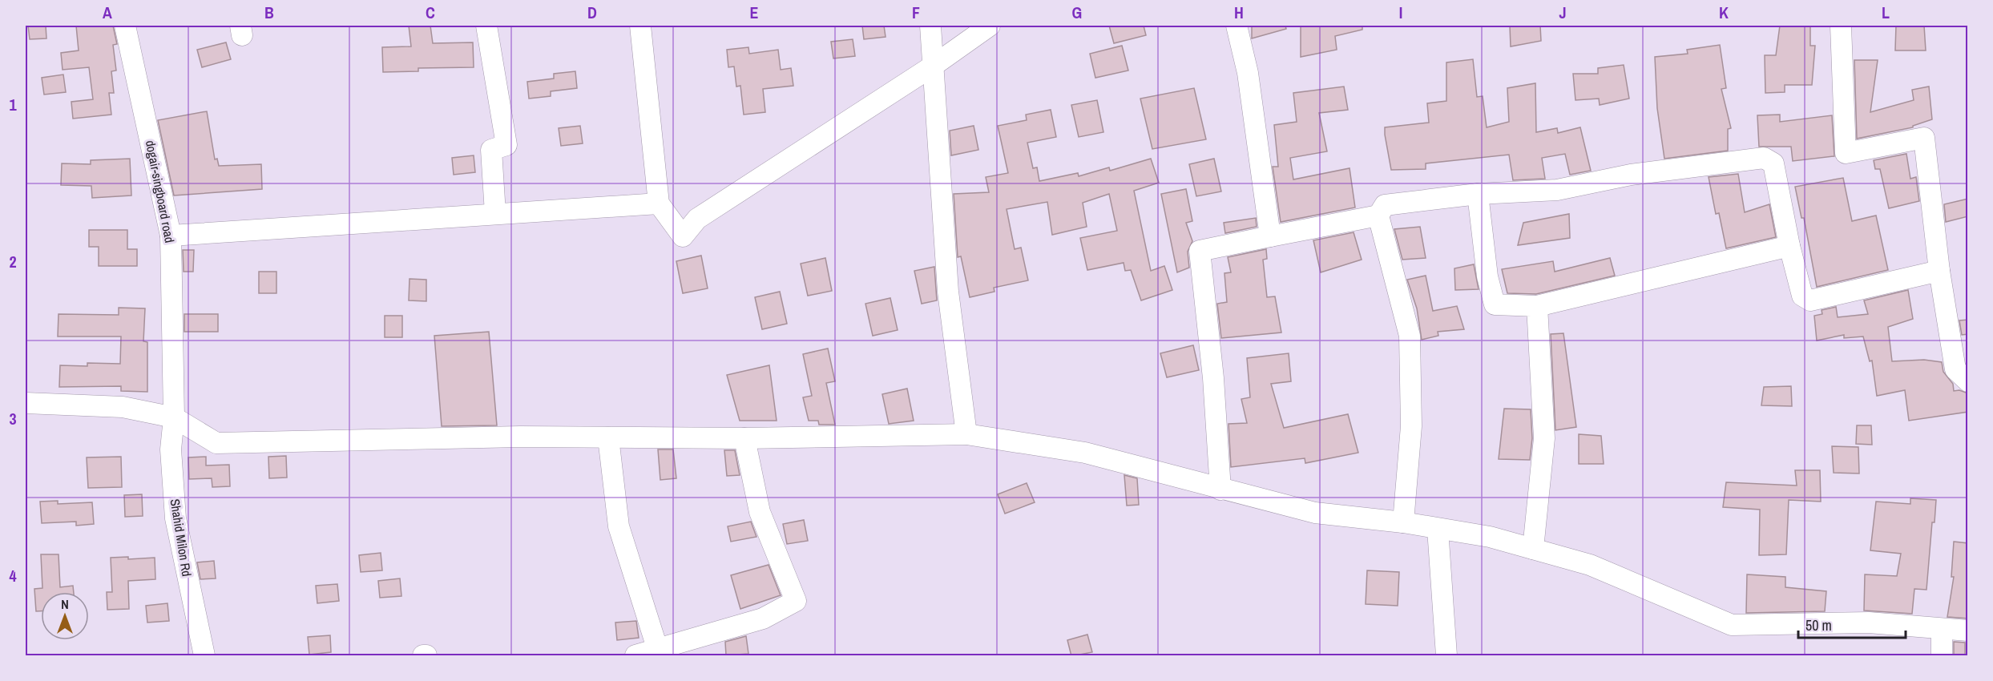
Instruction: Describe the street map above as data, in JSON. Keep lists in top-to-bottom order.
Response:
{
  "streets": {
    "street": ["dogair-singboard road", "Shahid Milon Rd"]
  },
  "crossings": [
    ["dogair-singboard road", "Shahid Milon Rd"]
  ],
  "scale_bar": "50 m",
  "north": "top",
  "grid": {
    "columns": [
      "A",
      "B",
      "C",
      "D",
      "E",
      "F",
      "G",
      "H",
      "I",
      "J",
      "K",
      "L"
    ],
    "rows": [
      "1",
      "2",
      "3",
      "4"
    ]
  }
}
